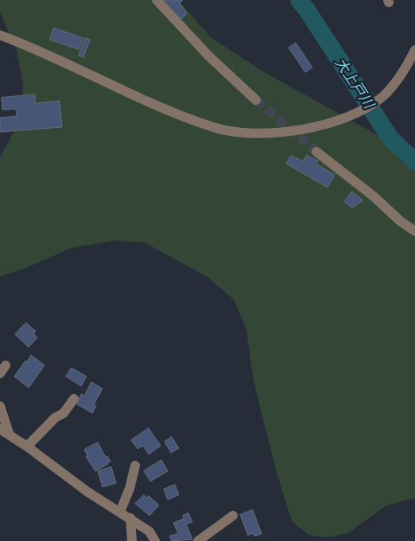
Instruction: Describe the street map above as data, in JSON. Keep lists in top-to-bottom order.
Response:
{
  "water": ["大上戸川"]
}
